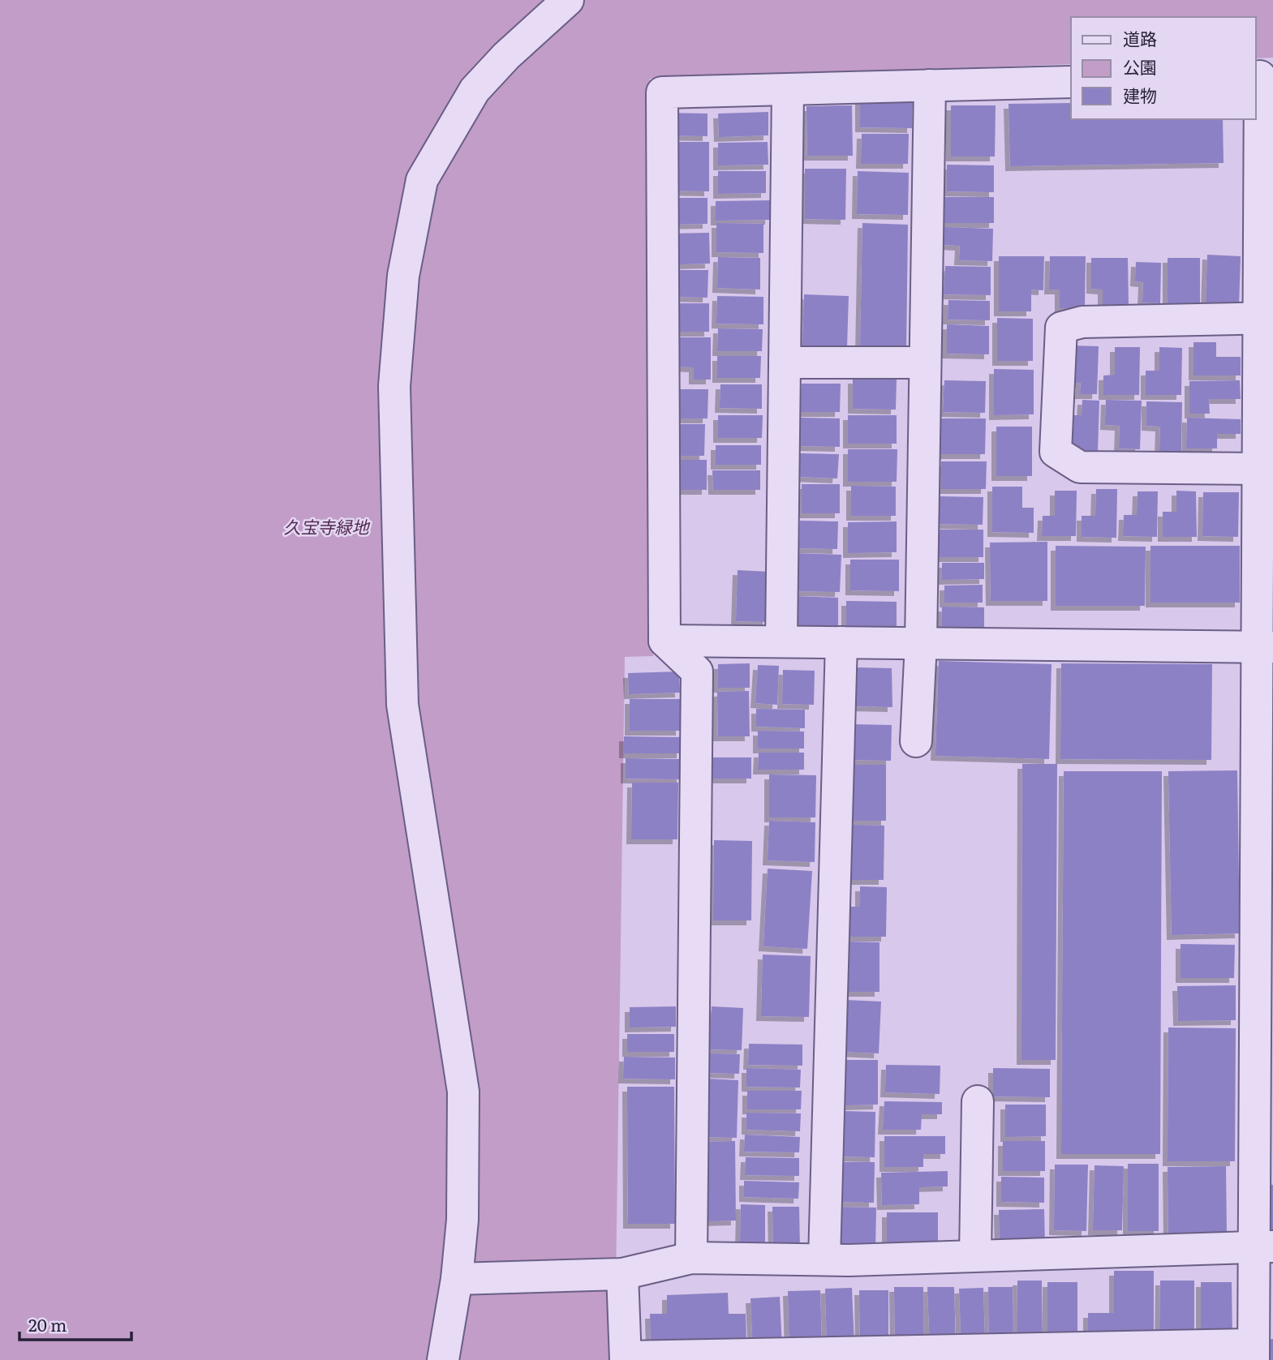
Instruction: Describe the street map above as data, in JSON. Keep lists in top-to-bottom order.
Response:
{
  "parks": ["久宝寺緑地"],
  "legend": ["道路", "公園", "建物"],
  "scale_bar": "20 m"
}
